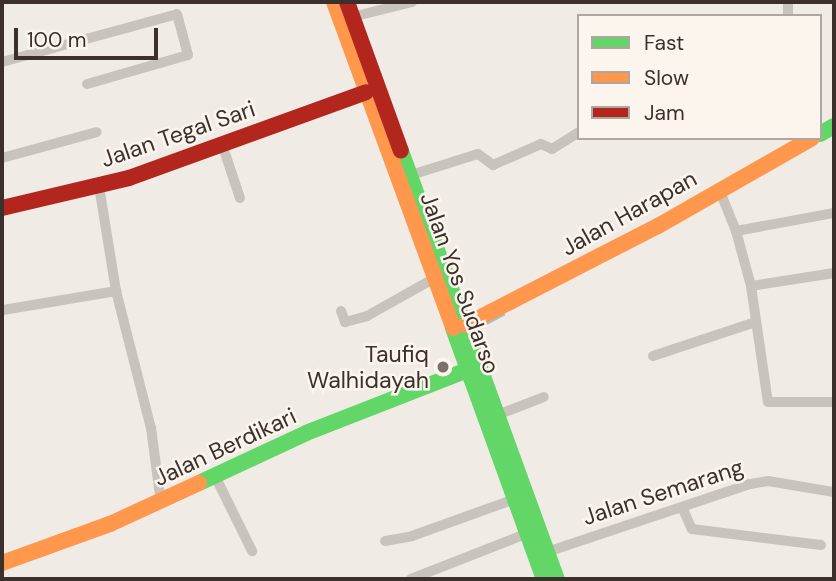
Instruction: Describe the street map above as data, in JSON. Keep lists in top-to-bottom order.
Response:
{
  "streets": {
    "street": [
      "Jalan Tegal Sari",
      "Jalan Harapan",
      "Jalan Yos Sudarso",
      "Jalan Berdikari",
      "Jalan Semarang"
    ]
  },
  "crossings": [
    ["Jalan Tegal Sari", "Jalan Yos Sudarso"],
    ["Jalan Harapan", "Jalan Yos Sudarso"],
    ["Jalan Yos Sudarso", "Jalan Berdikari"],
    ["Jalan Yos Sudarso", "Jalan Semarang"]
  ],
  "places": ["Taufiq Walhidayah"],
  "legend": ["Fast", "Slow", "Jam"],
  "scale_bar": "100 m"
}
